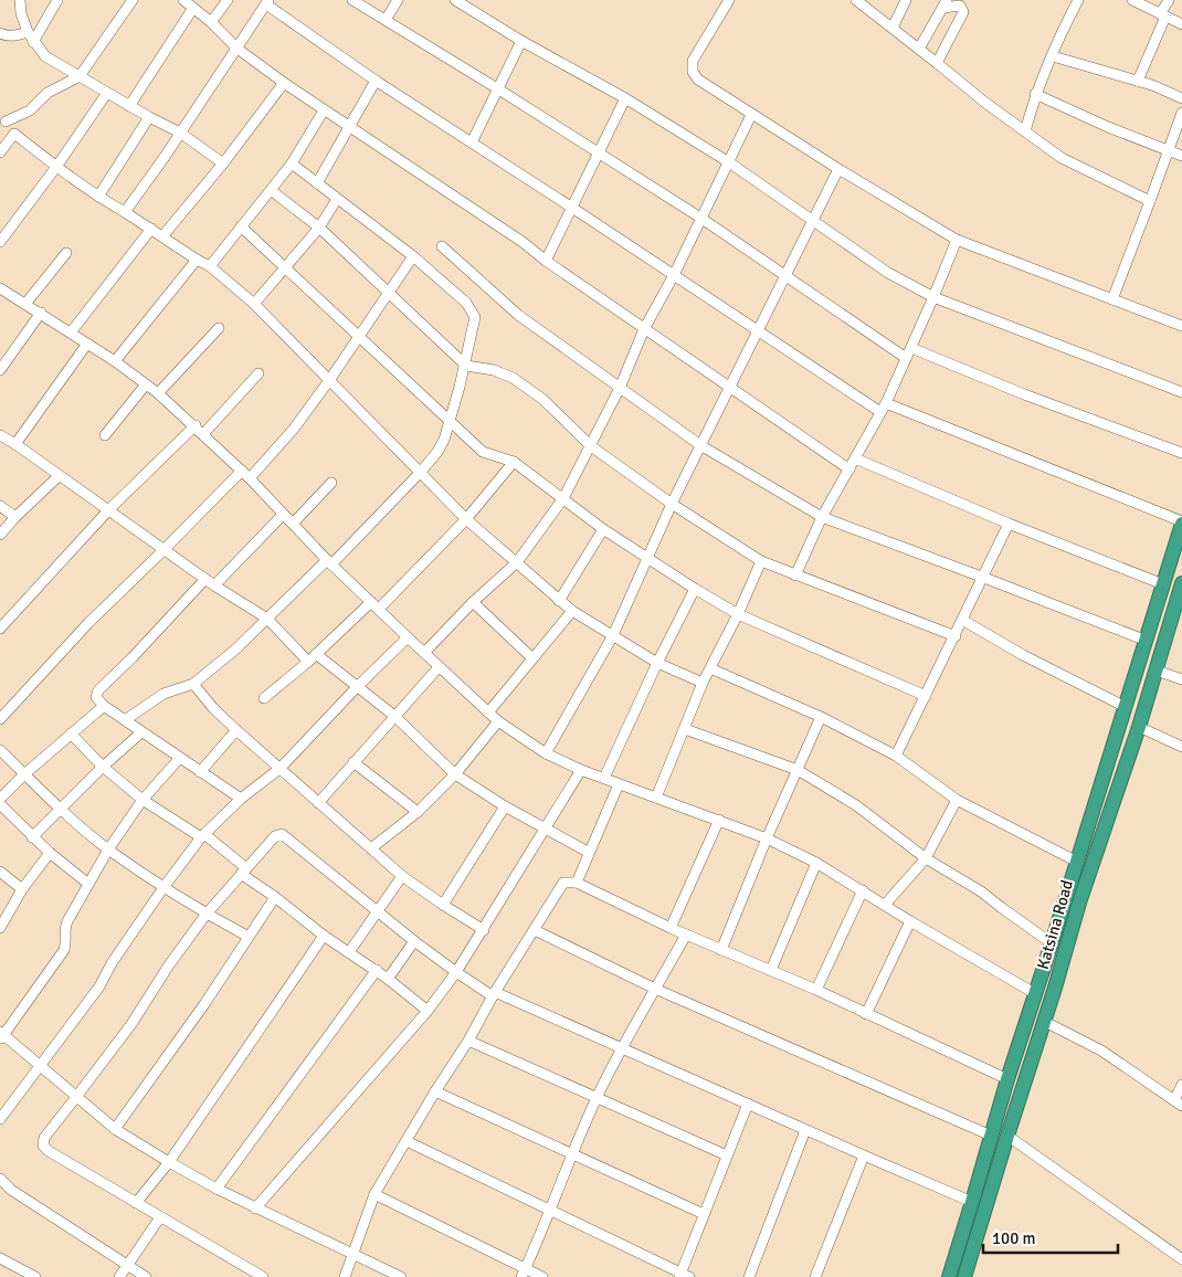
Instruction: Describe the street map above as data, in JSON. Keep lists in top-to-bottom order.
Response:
{
  "streets": {
    "highway": ["Katsina Road"]
  },
  "scale_bar": "100 m"
}
